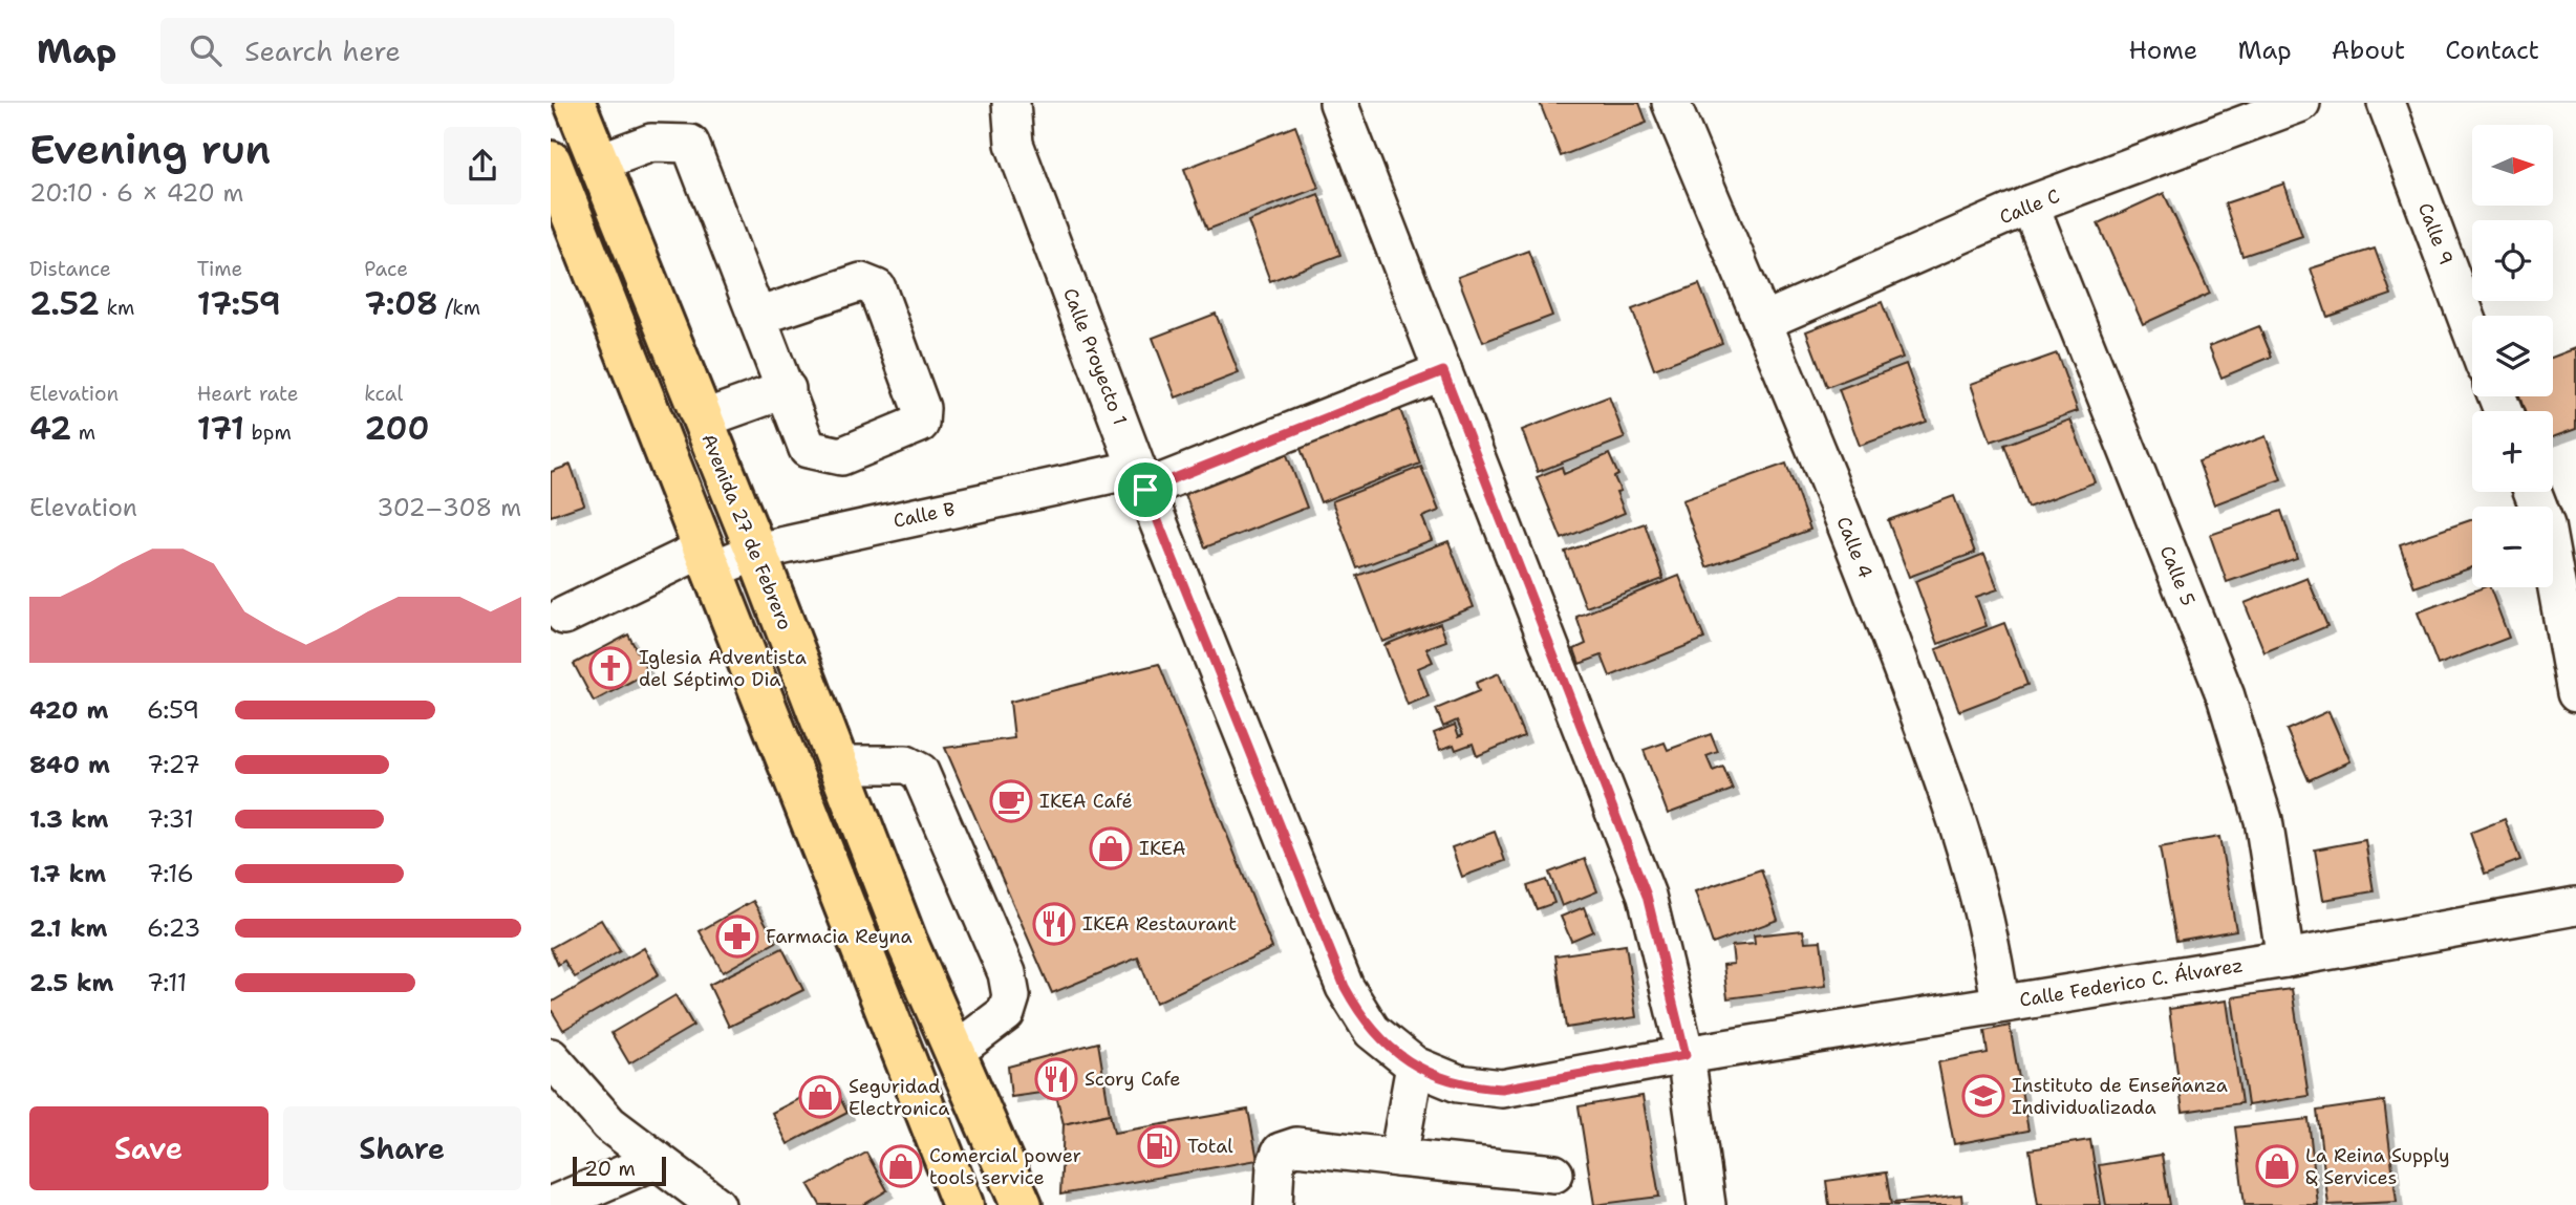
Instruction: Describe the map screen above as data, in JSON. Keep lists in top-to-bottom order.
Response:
{
  "streets": {
    "main road": ["Avenida 27 de Febrero"],
    "street": [
      "Calle C",
      "Calle 9",
      "Calle Proyecto 1",
      "Calle B",
      "Calle 4",
      "Calle 5",
      "Calle Federico C. Álvarez"
    ]
  },
  "crossings": [
    ["Calle C", "Calle 4"],
    ["Calle C", "Calle 5"],
    ["Calle Proyecto 1", "Calle B"],
    ["Calle Proyecto 1", "Calle Federico C. Álvarez"],
    ["Calle B", "Avenida 27 de Febrero"],
    ["Calle 4", "Calle Federico C. Álvarez"],
    ["Calle 5", "Calle Federico C. Álvarez"]
  ],
  "places": {
    "church": ["Iglesia Adventista del Séptimo Dia"],
    "cafe": ["IKEA Café"],
    "shop": [
      "IKEA",
      "Seguridad Electronica",
      "Comercial power tools service",
      "La Reina Supply & Services"
    ],
    "restaurant": ["IKEA Restaurant", "Scory Cafe"],
    "pharmacy": ["Farmacia Reyna"],
    "school or university": ["Instituto de Enseñanza Individualizada"],
    "fuel station": ["Total"]
  },
  "scale_bar": "20 m",
  "north": "right",
  "page": {
    "header": "Map",
    "search": "Search here",
    "nav": [
      "Home",
      "Map",
      "About",
      "Contact"
    ],
    "heading": ["Evening run", "20:10 · 6 × 420 m"],
    "map_buttons": ["+", "−"],
    "stats": [
      ["Distance", "2.52 km"],
      ["Time", "17:59"],
      ["Pace", "7:08 /km"],
      ["Elevation", "42 m"],
      ["Heart rate", "171 bpm"],
      ["kcal", "200"]
    ],
    "chart": ["Elevation", "302–308 m"],
    "list": [
      {
        "name": "420 m",
        "note": "6:59"
      },
      {
        "name": "840 m",
        "note": "7:27"
      },
      {
        "name": "1.3 km",
        "note": "7:31"
      },
      {
        "name": "1.7 km",
        "note": "7:16"
      },
      {
        "name": "2.1 km",
        "note": "6:23"
      },
      {
        "name": "2.5 km",
        "note": "7:11"
      }
    ],
    "buttons": ["Save", "Share"],
    "scale": "20 m"
  }
}
